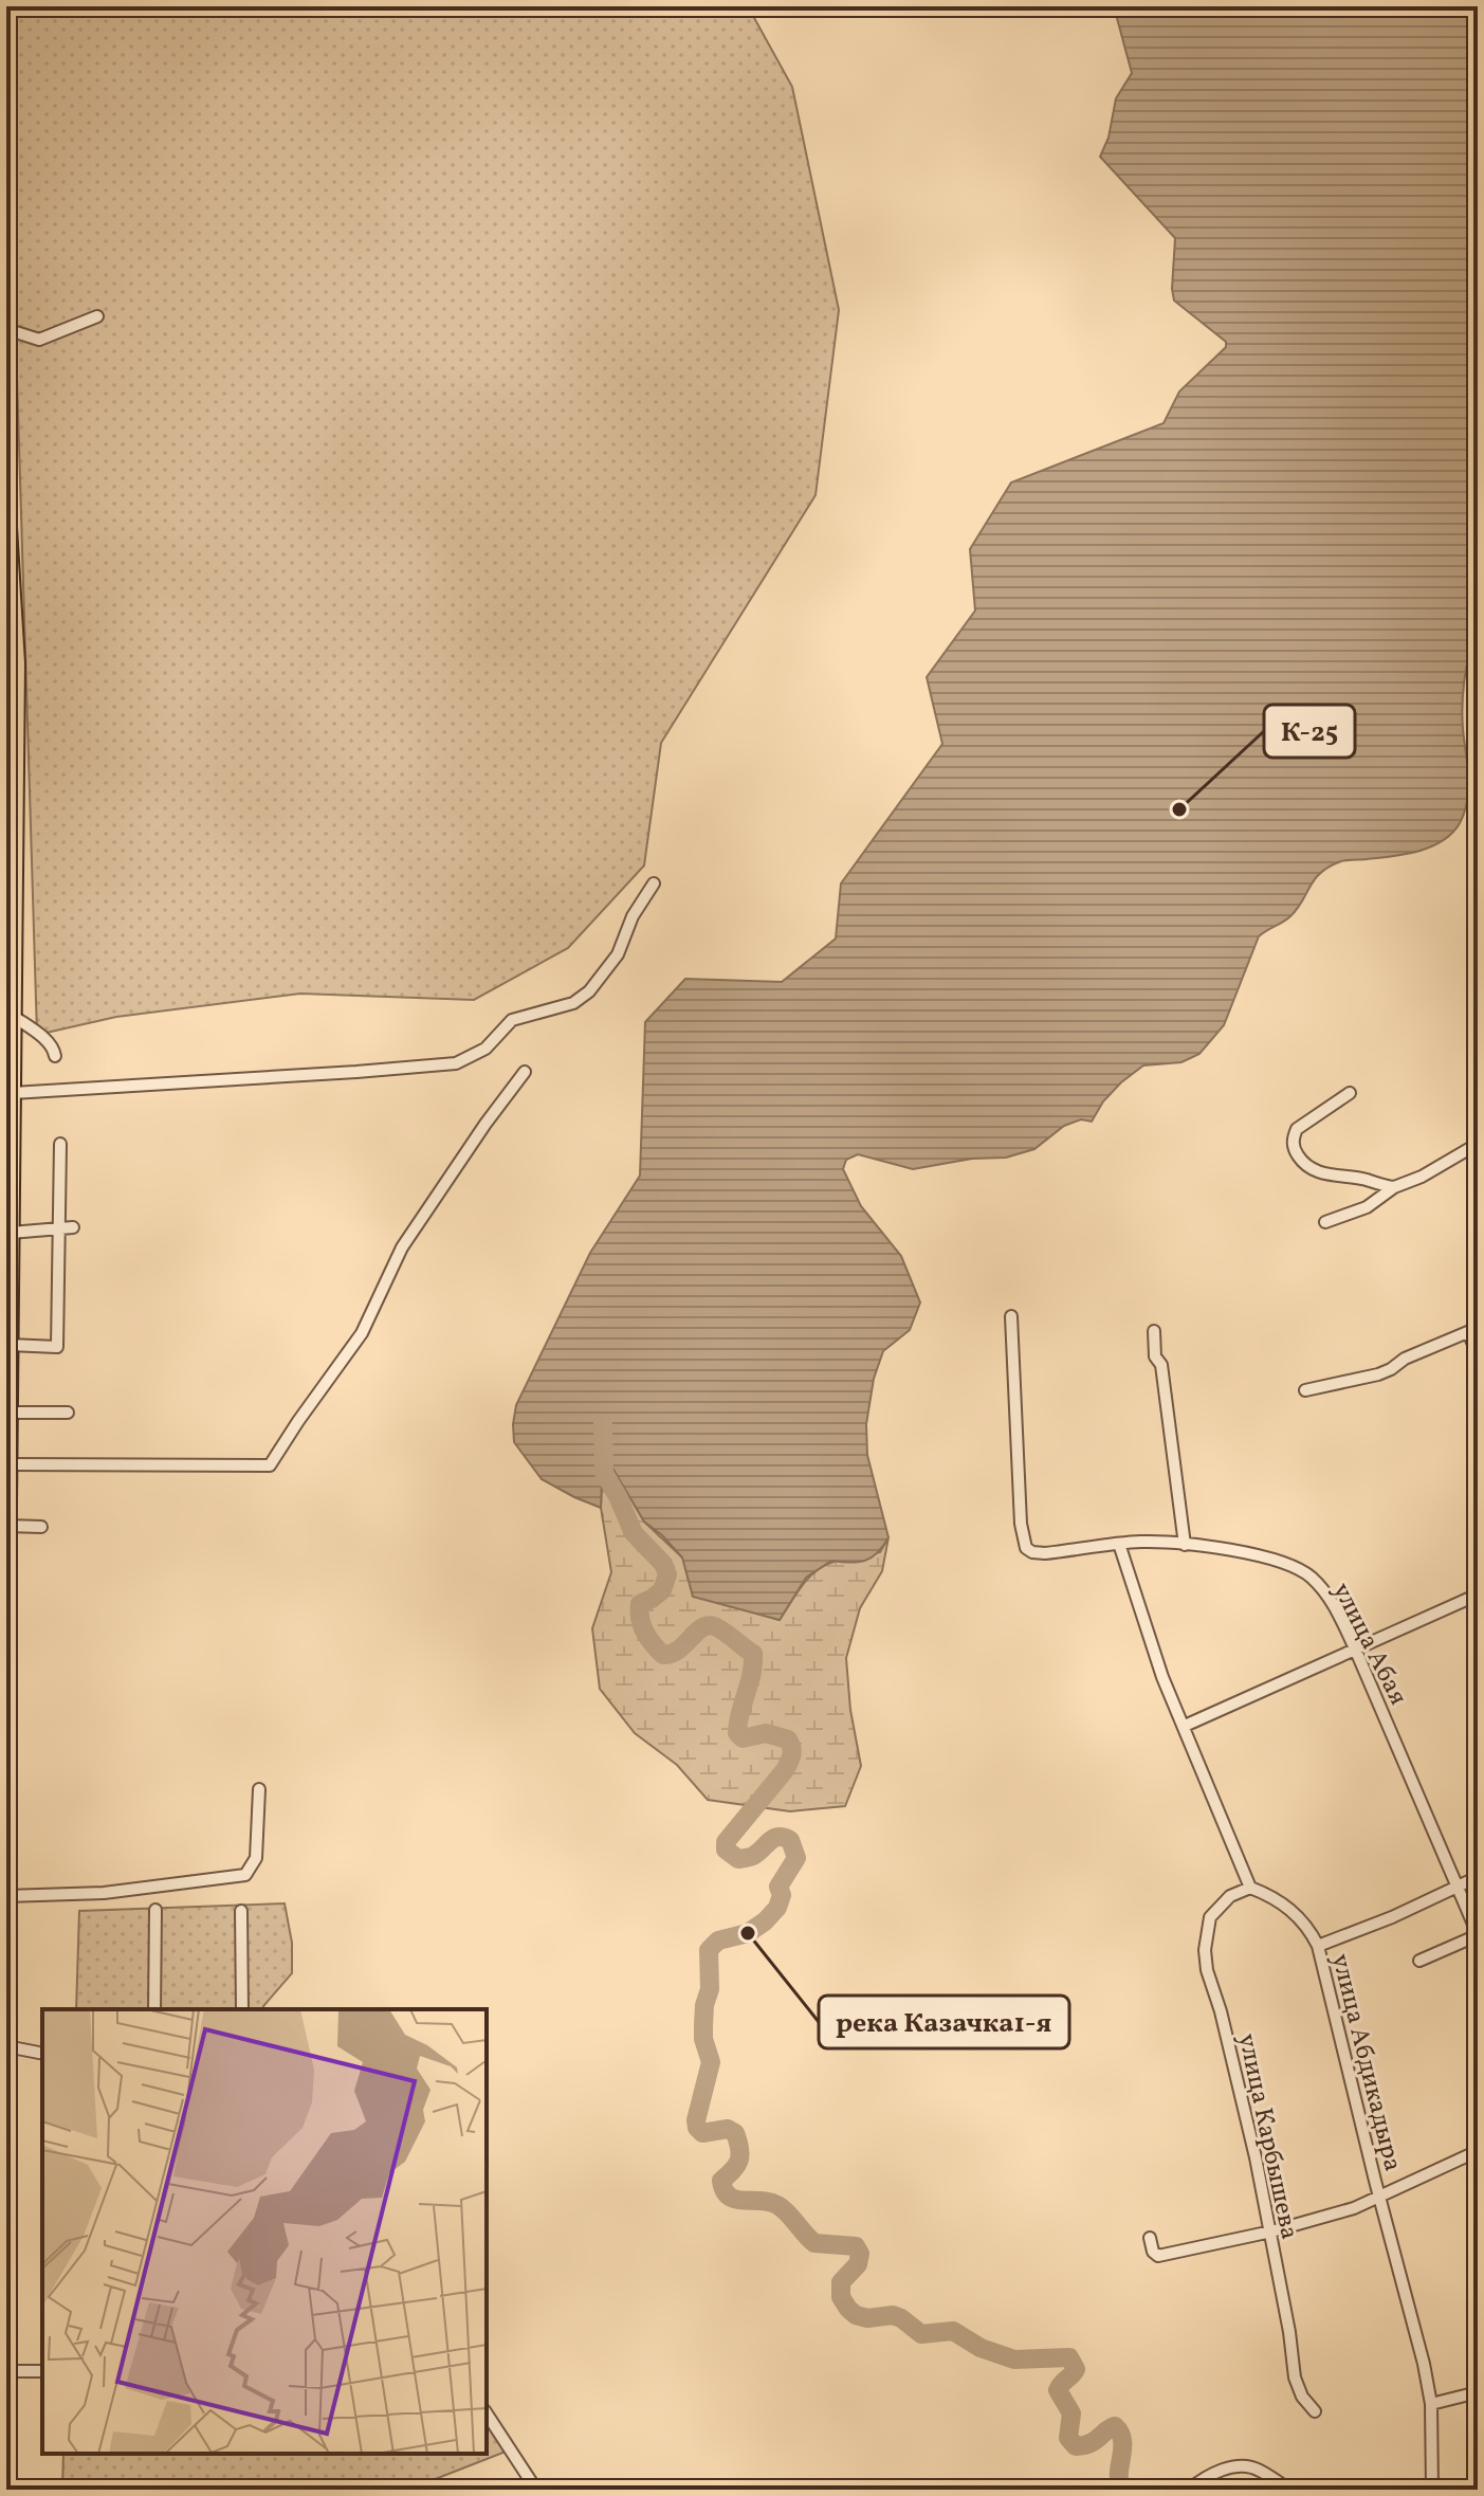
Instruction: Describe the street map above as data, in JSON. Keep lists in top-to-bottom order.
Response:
{
  "streets": {
    "street": ["улица Абая", "улица Абдикадыра", "улица Карбышева"]
  },
  "crossings": [
    ["улица Абдикадыра", "улица Карбышева"]
  ],
  "places": ["К-25", "река Казачка1-я"]
}
